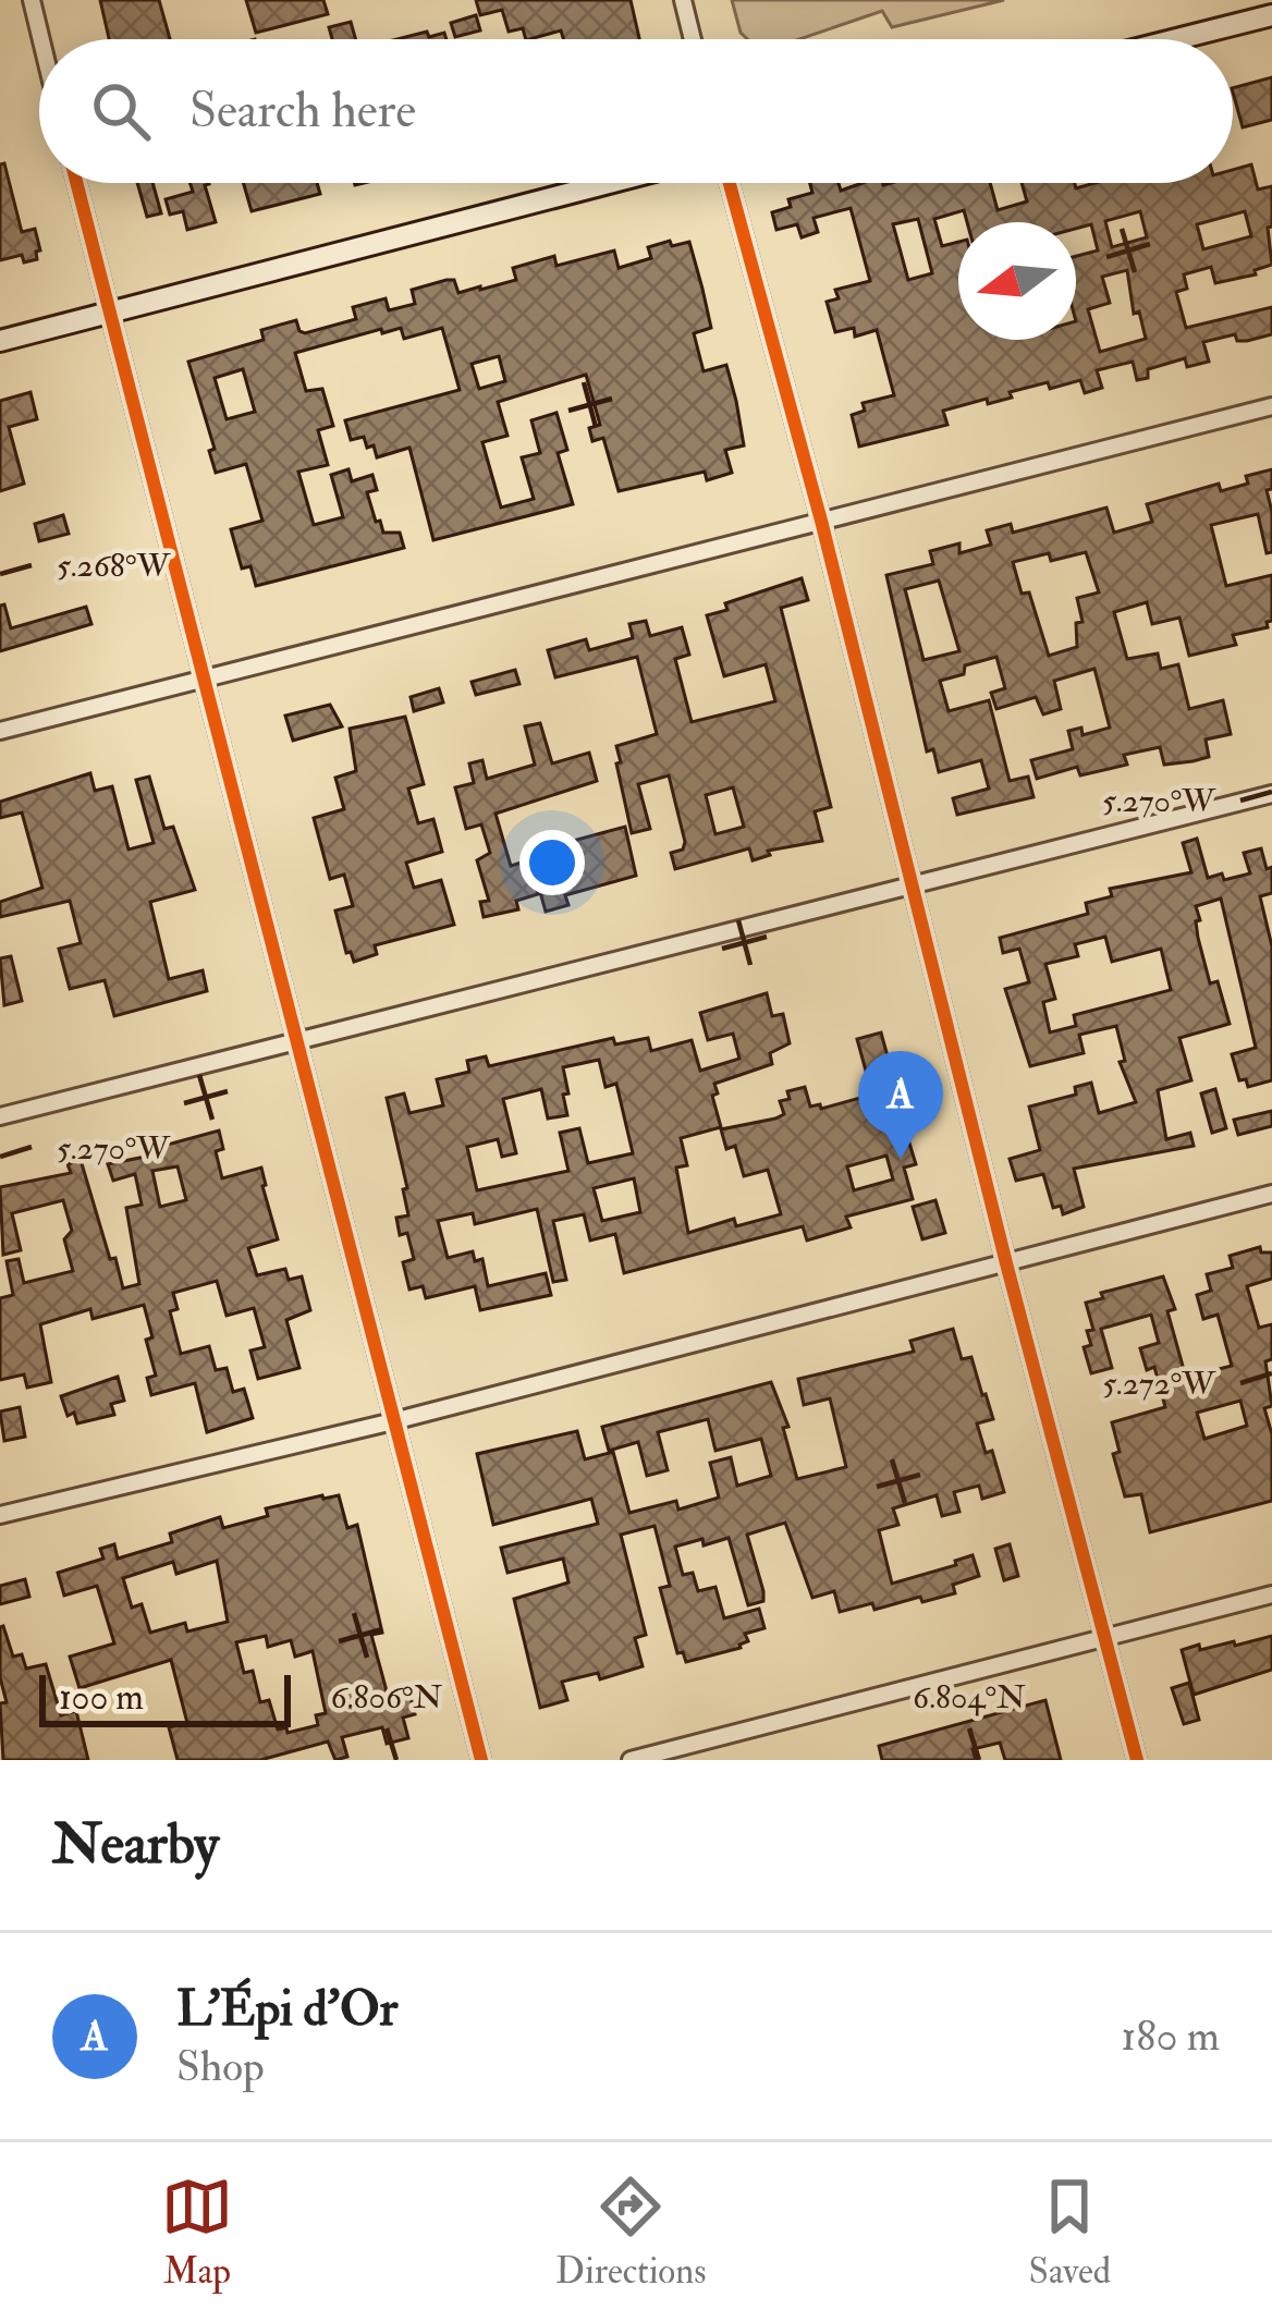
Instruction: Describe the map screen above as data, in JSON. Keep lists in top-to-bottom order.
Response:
{
  "scale_bar": "100 m",
  "north": "left",
  "page": {
    "search": "Search here",
    "pins": "A",
    "scale": "100 m",
    "heading": "Nearby",
    "list": [
      {
        "mark": "A",
        "name": "L'Épi d'Or",
        "note": "Shop",
        "value": "180 m"
      }
    ],
    "nav": ["Map", "Directions", "Saved"]
  },
  "coordinates": [
    "5.268°W",
    "5.270°W",
    "5.272°W",
    "6.806°N",
    "6.804°N"
  ]
}
